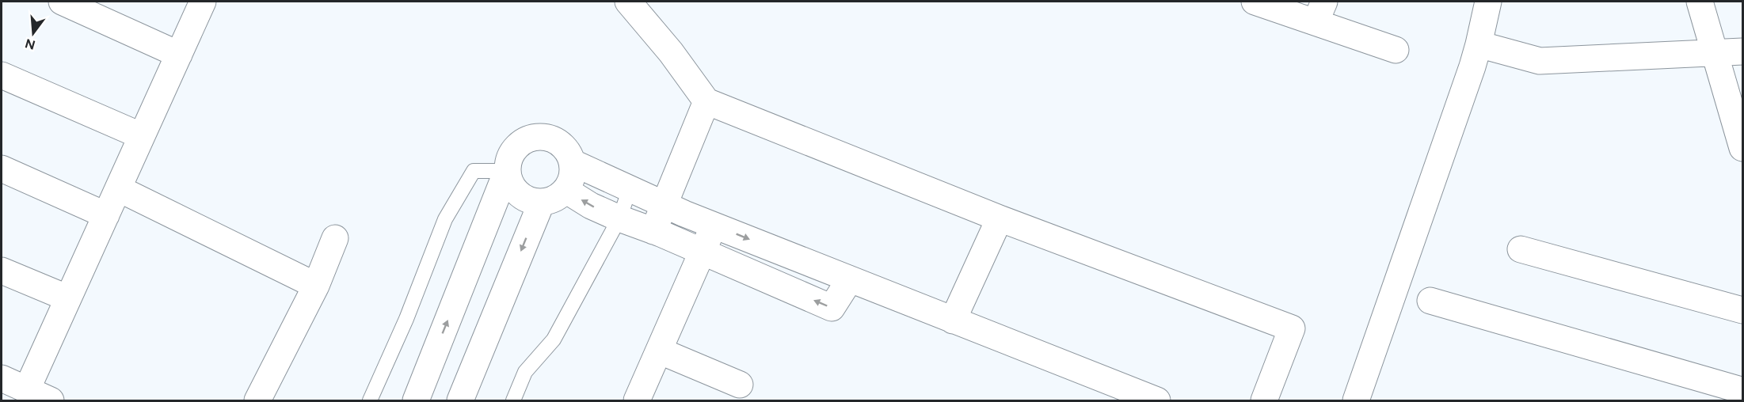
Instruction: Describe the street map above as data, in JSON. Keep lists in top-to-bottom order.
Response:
{
  "north": "bottom"
}
